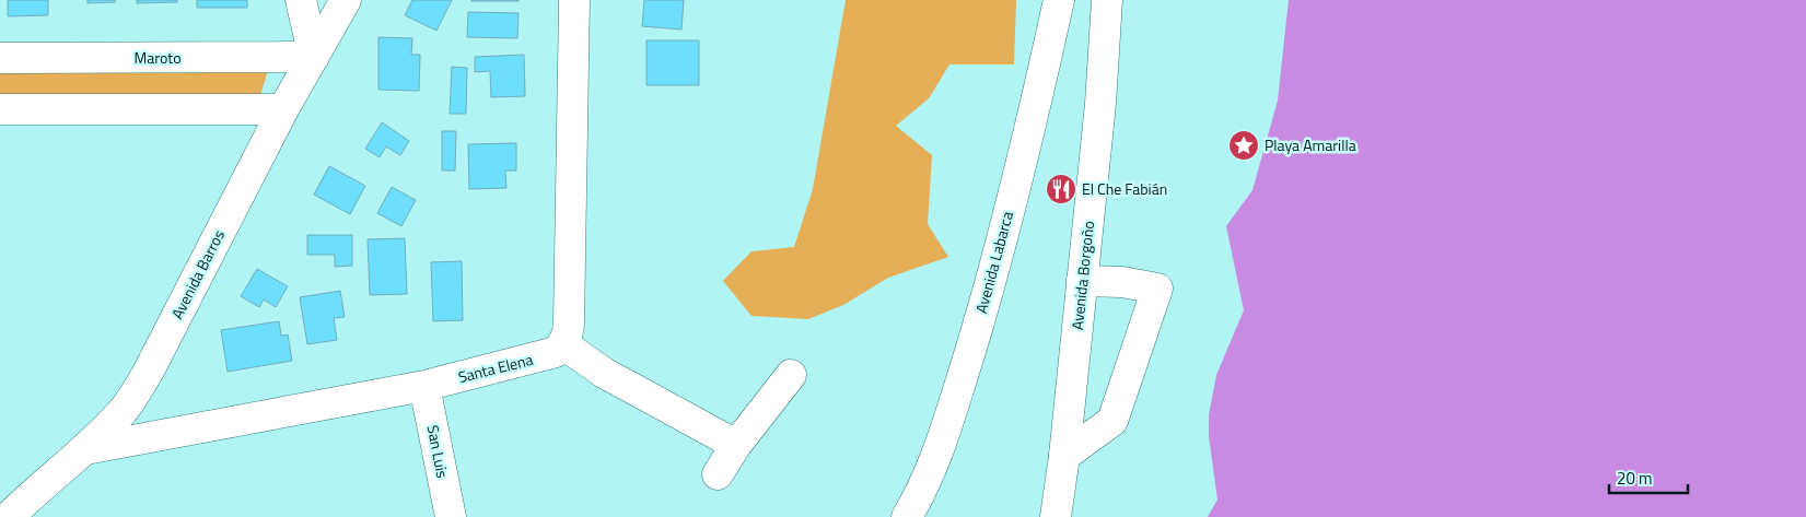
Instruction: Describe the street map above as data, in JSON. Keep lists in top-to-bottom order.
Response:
{
  "streets": {
    "street": [
      "Maroto",
      "Avenida Labarca",
      "Avenida Barros",
      "Avenida Borgoño",
      "Santa Elena",
      "San Luis"
    ]
  },
  "crossings": [
    ["Maroto", "Avenida Barros"],
    ["Avenida Barros", "Santa Elena"],
    ["Santa Elena", "San Luis"]
  ],
  "places": {
    "place": ["Playa Amarilla"],
    "restaurant": ["El Che Fabián"]
  },
  "scale_bar": "20 m"
}
